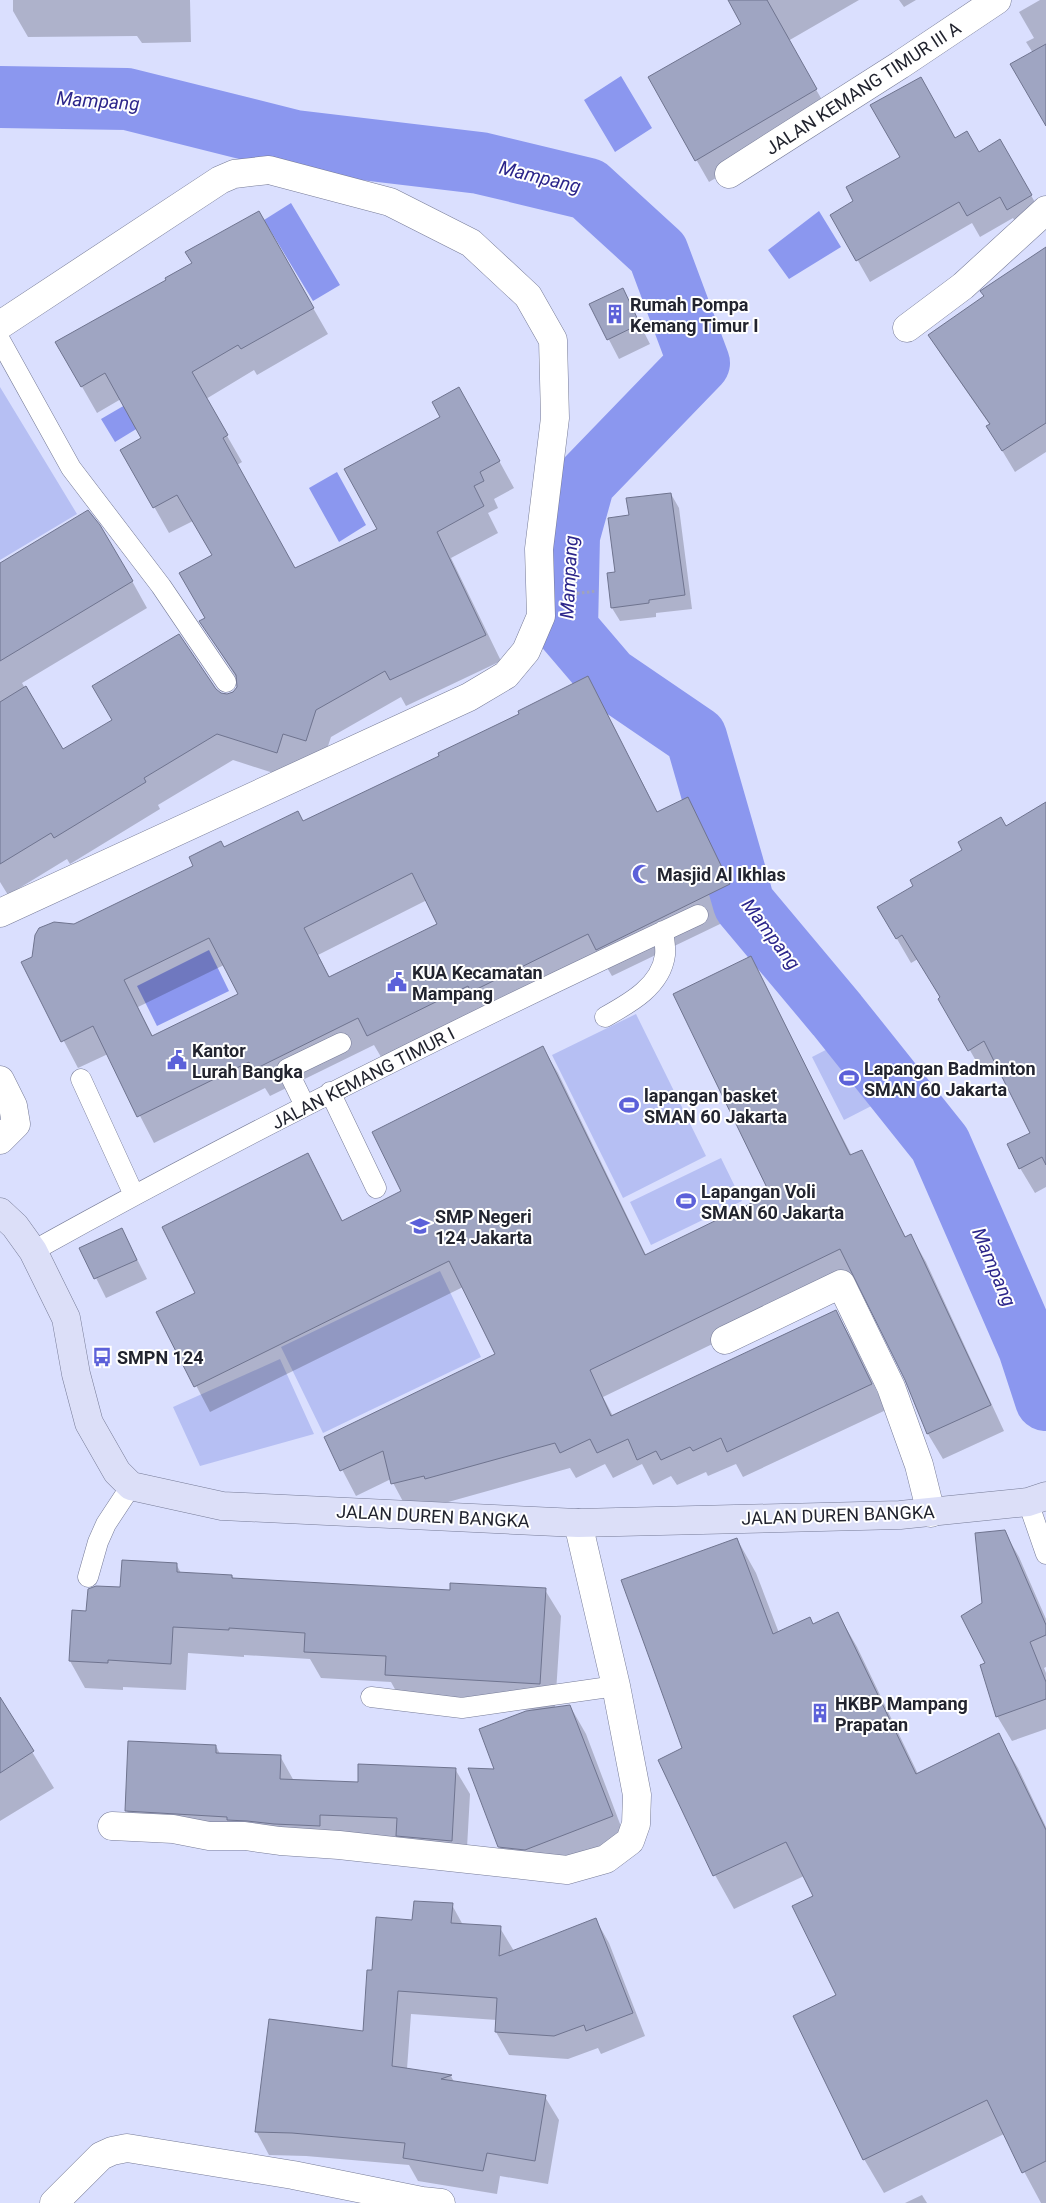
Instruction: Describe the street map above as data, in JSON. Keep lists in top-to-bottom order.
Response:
{
  "streets": {
    "street": ["JALAN KEMANG TIMUR III A", "JALAN DUREN BANGKA"],
    "lane": ["JALAN KEMANG TIMUR I"]
  },
  "water": ["Mampang"],
  "places": {
    "building": ["Rumah Pompa Kemang Timur I", "HKBP Mampang Prapatan"],
    "mosque": ["Masjid Al Ikhlas"],
    "public building": ["KUA Kecamatan Mampang", "Kantor Lurah Bangka"],
    "sports": ["Lapangan Badminton SMAN 60 Jakarta", "lapangan basket SMAN 60 Jakarta", "Lapangan Voli SMAN 60 Jakarta"],
    "school or university": ["SMP Negeri 124 Jakarta"],
    "bus stop": ["SMPN 124"]
  }
}
